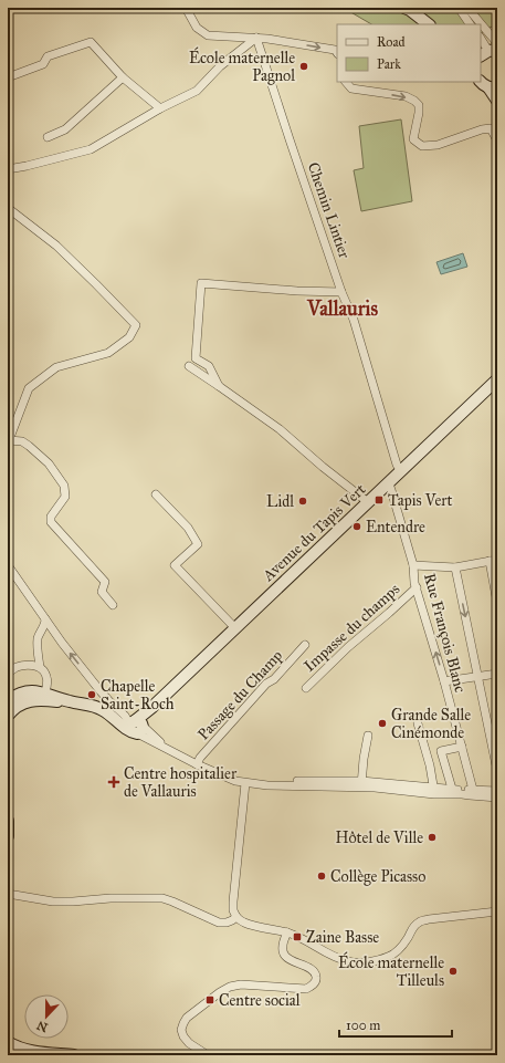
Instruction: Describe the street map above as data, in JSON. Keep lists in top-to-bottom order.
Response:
{
  "streets": {
    "main road": ["Avenue du Tapis Vert"],
    "street": [
      "Chemin Lintier",
      "Impasse du champs",
      "Rue François Blanc",
      "Passage du Champ"
    ]
  },
  "crossings": [
    ["Chemin Lintier", "Avenue du Tapis Vert"],
    ["Avenue du Tapis Vert", "Rue François Blanc"],
    ["Impasse du champs", "Rue François Blanc"]
  ],
  "districts": ["Vallauris"],
  "places": {
    "other": [
      "École maternelle Pagnol",
      "Lidl",
      "Entendre",
      "Chapelle Saint-Roch",
      "Grande Salle Cinémonde",
      "Hôtel de Ville",
      "Collège Picasso",
      "École maternelle Tilleuls"
    ],
    "transit": ["Tapis Vert", "Zaine Basse", "Centre social"],
    "health": ["Centre hospitalier de Vallauris"]
  },
  "legend": ["Road", "Park"],
  "scale_bar": "100 m",
  "north": "bottom"
}
